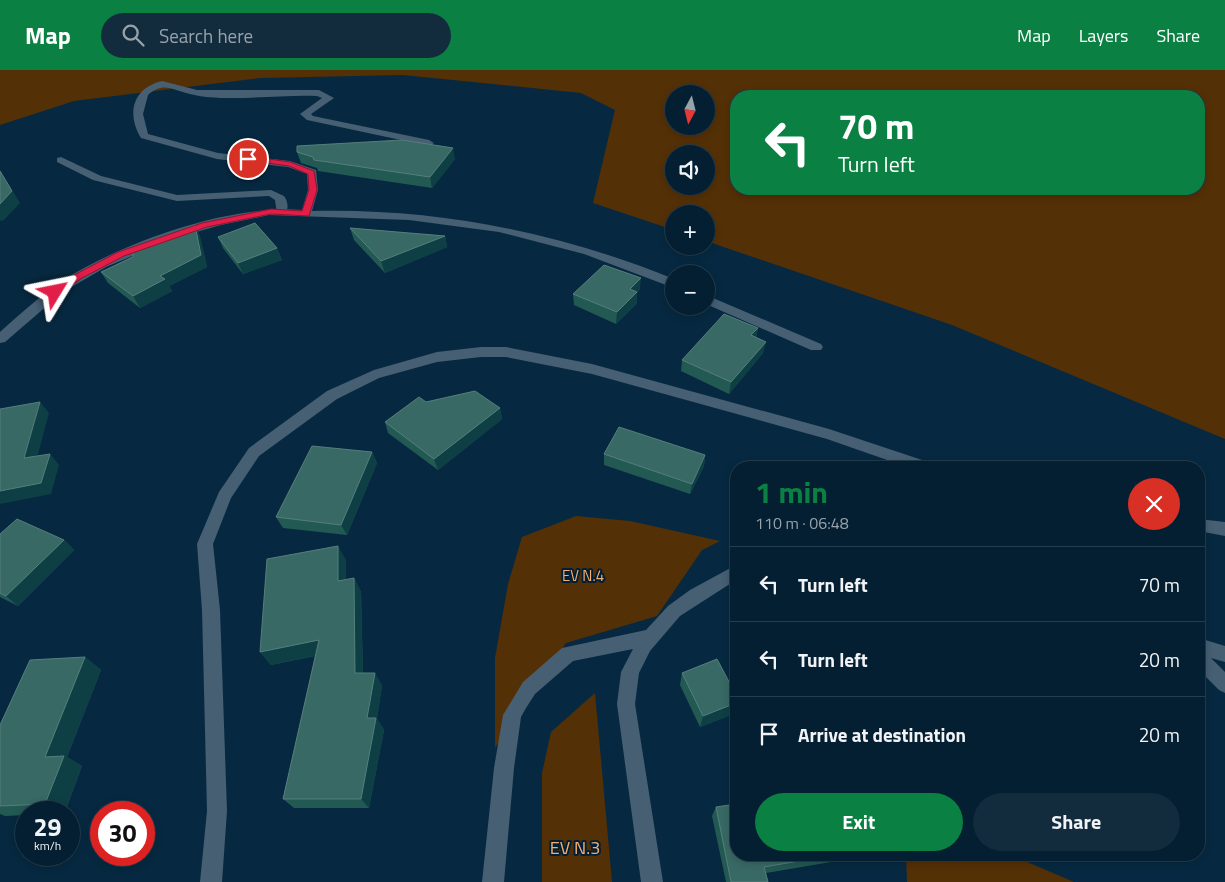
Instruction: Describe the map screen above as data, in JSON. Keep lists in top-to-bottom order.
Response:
{
  "parks": ["EV N.4", "EV N.3"],
  "north": "bottom",
  "page": {
    "header": "Map",
    "search": "Search here",
    "nav": ["Map", "Layers", "Share"],
    "map_buttons": ["+", "−"],
    "turn": ["70 m", "Turn left"],
    "heading": ["1 min", "110 m · 06:48"],
    "list": [
      {
        "name": "Turn left",
        "value": "70 m"
      },
      {
        "name": "Turn left",
        "value": "20 m"
      },
      {
        "name": "Arrive at destination",
        "value": "20 m"
      }
    ],
    "buttons": ["Exit", "Share"],
    "speed": "29 km/h",
    "limit": "30"
  }
}
